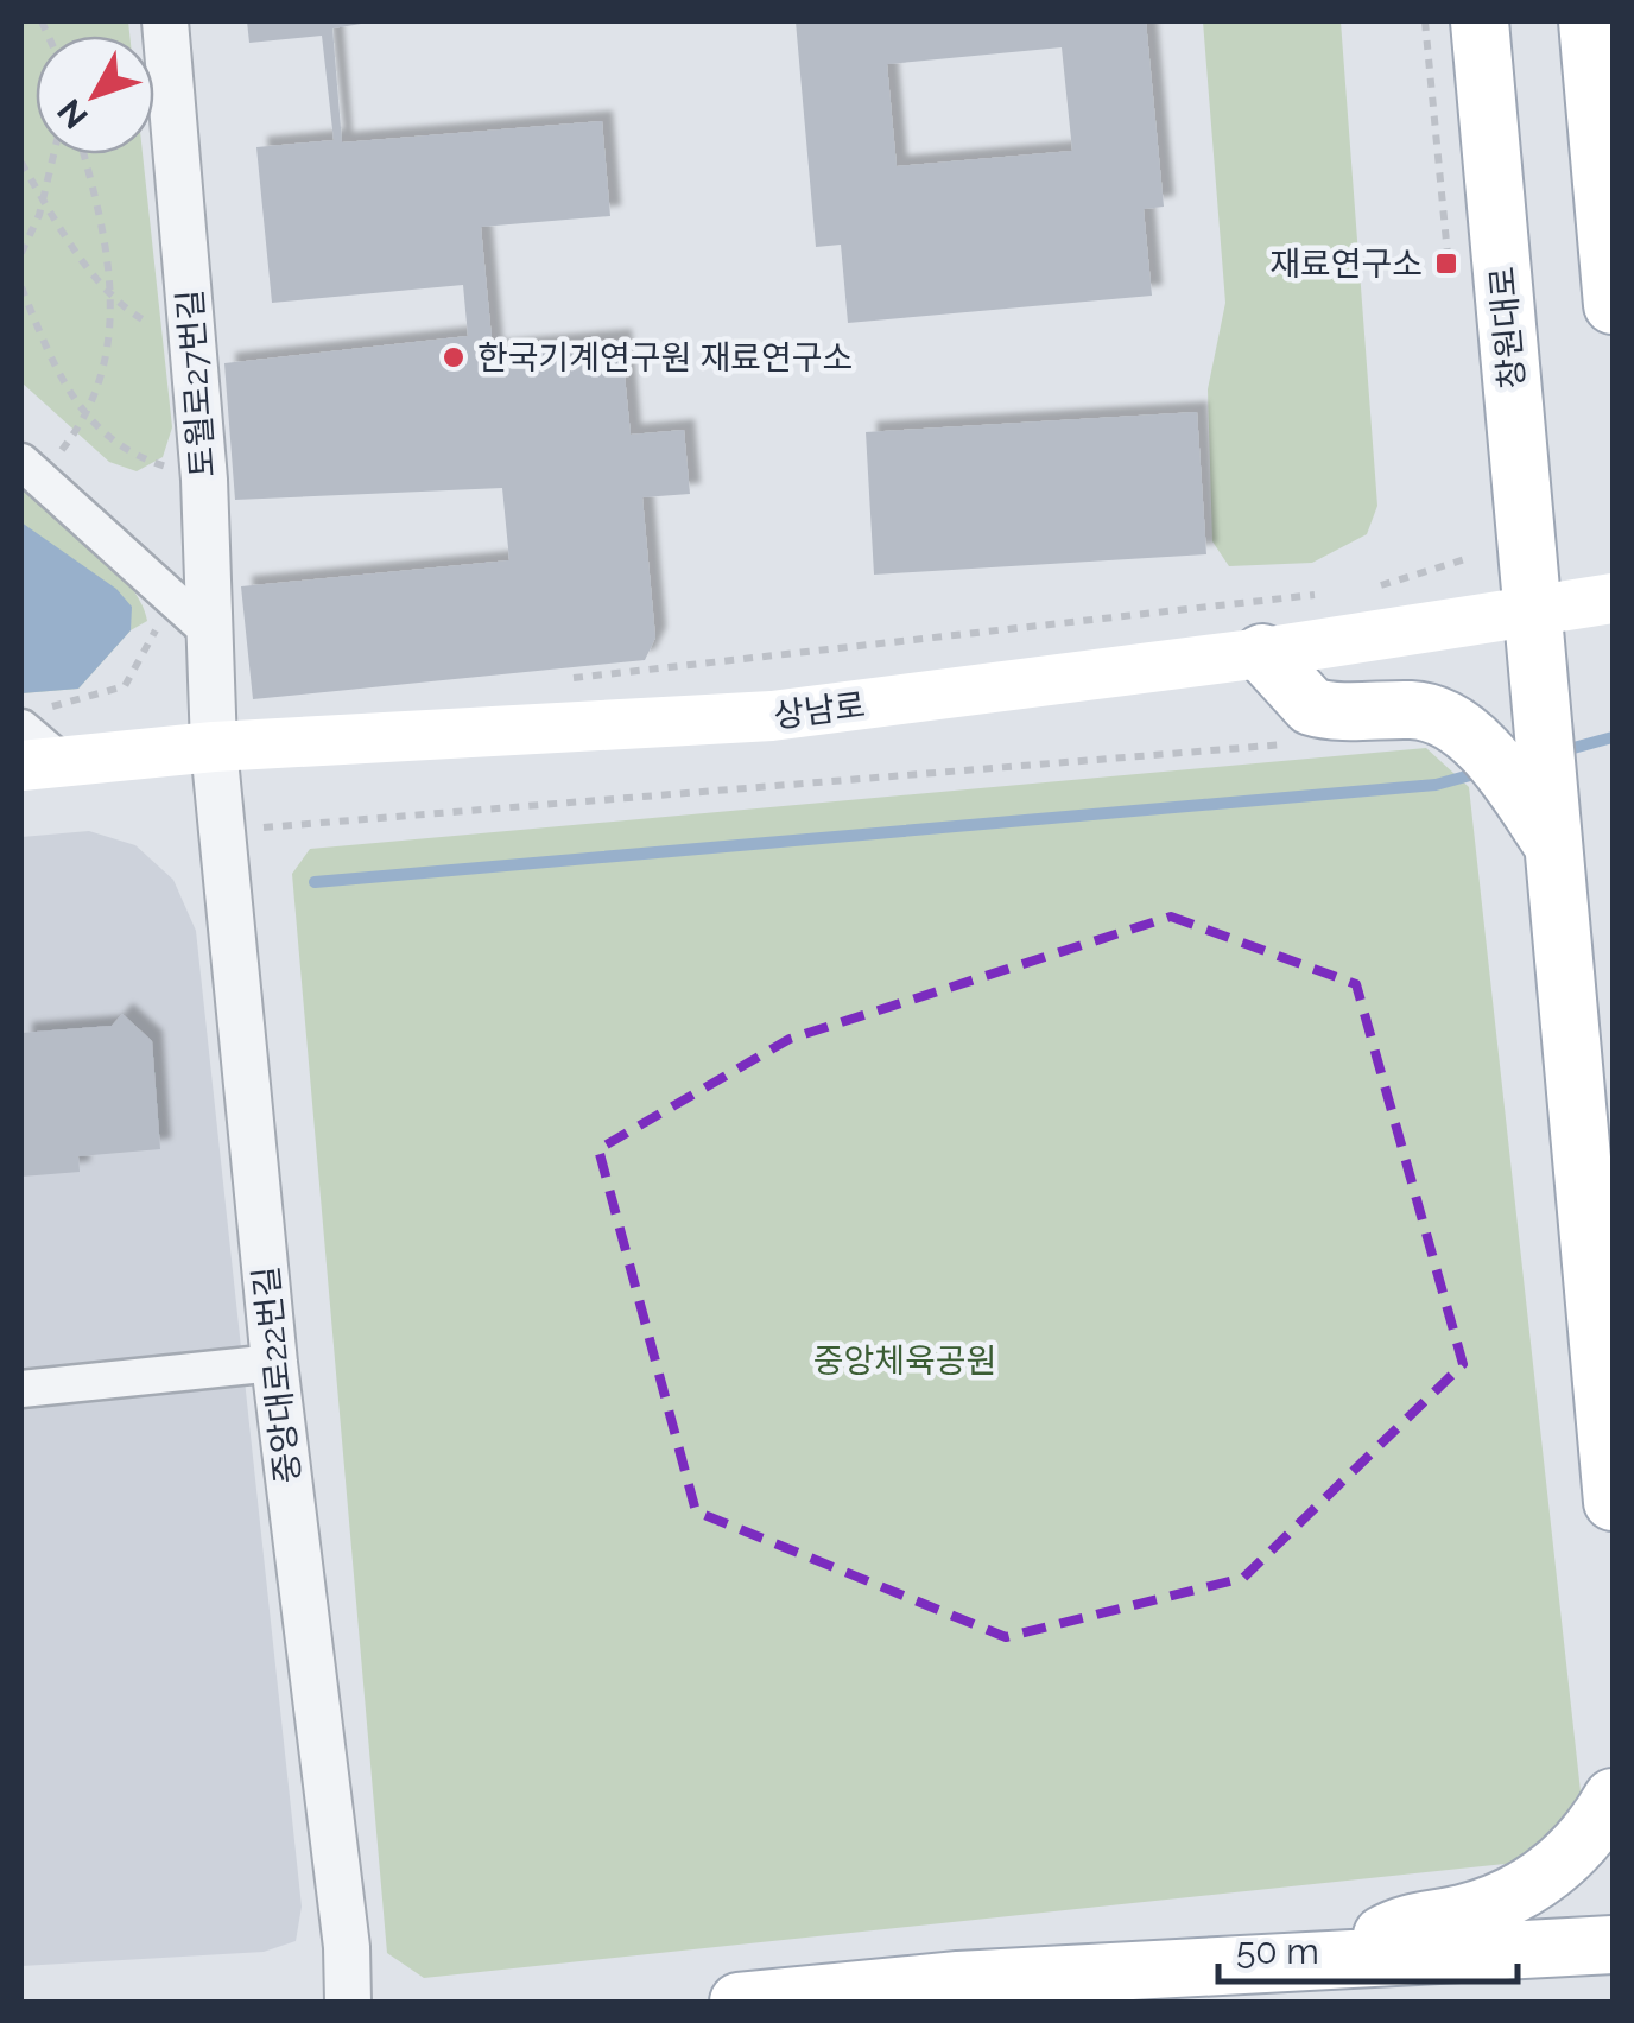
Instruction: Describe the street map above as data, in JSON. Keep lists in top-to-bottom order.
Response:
{
  "streets": {
    "main road": ["창원대로", "상남로"],
    "street": ["토월로27번길", "중앙대로22번길"]
  },
  "crossings": [
    ["창원대로", "상남로"],
    ["토월로27번길", "상남로"],
    ["토월로27번길", "중앙대로22번길"],
    ["상남로", "중앙대로22번길"]
  ],
  "parks": ["중앙체육공원"],
  "places": {
    "transit": ["재료연구소"],
    "other": ["한국기계연구원 재료연구소"]
  },
  "scale_bar": "50 m",
  "north": "bottom left"
}
